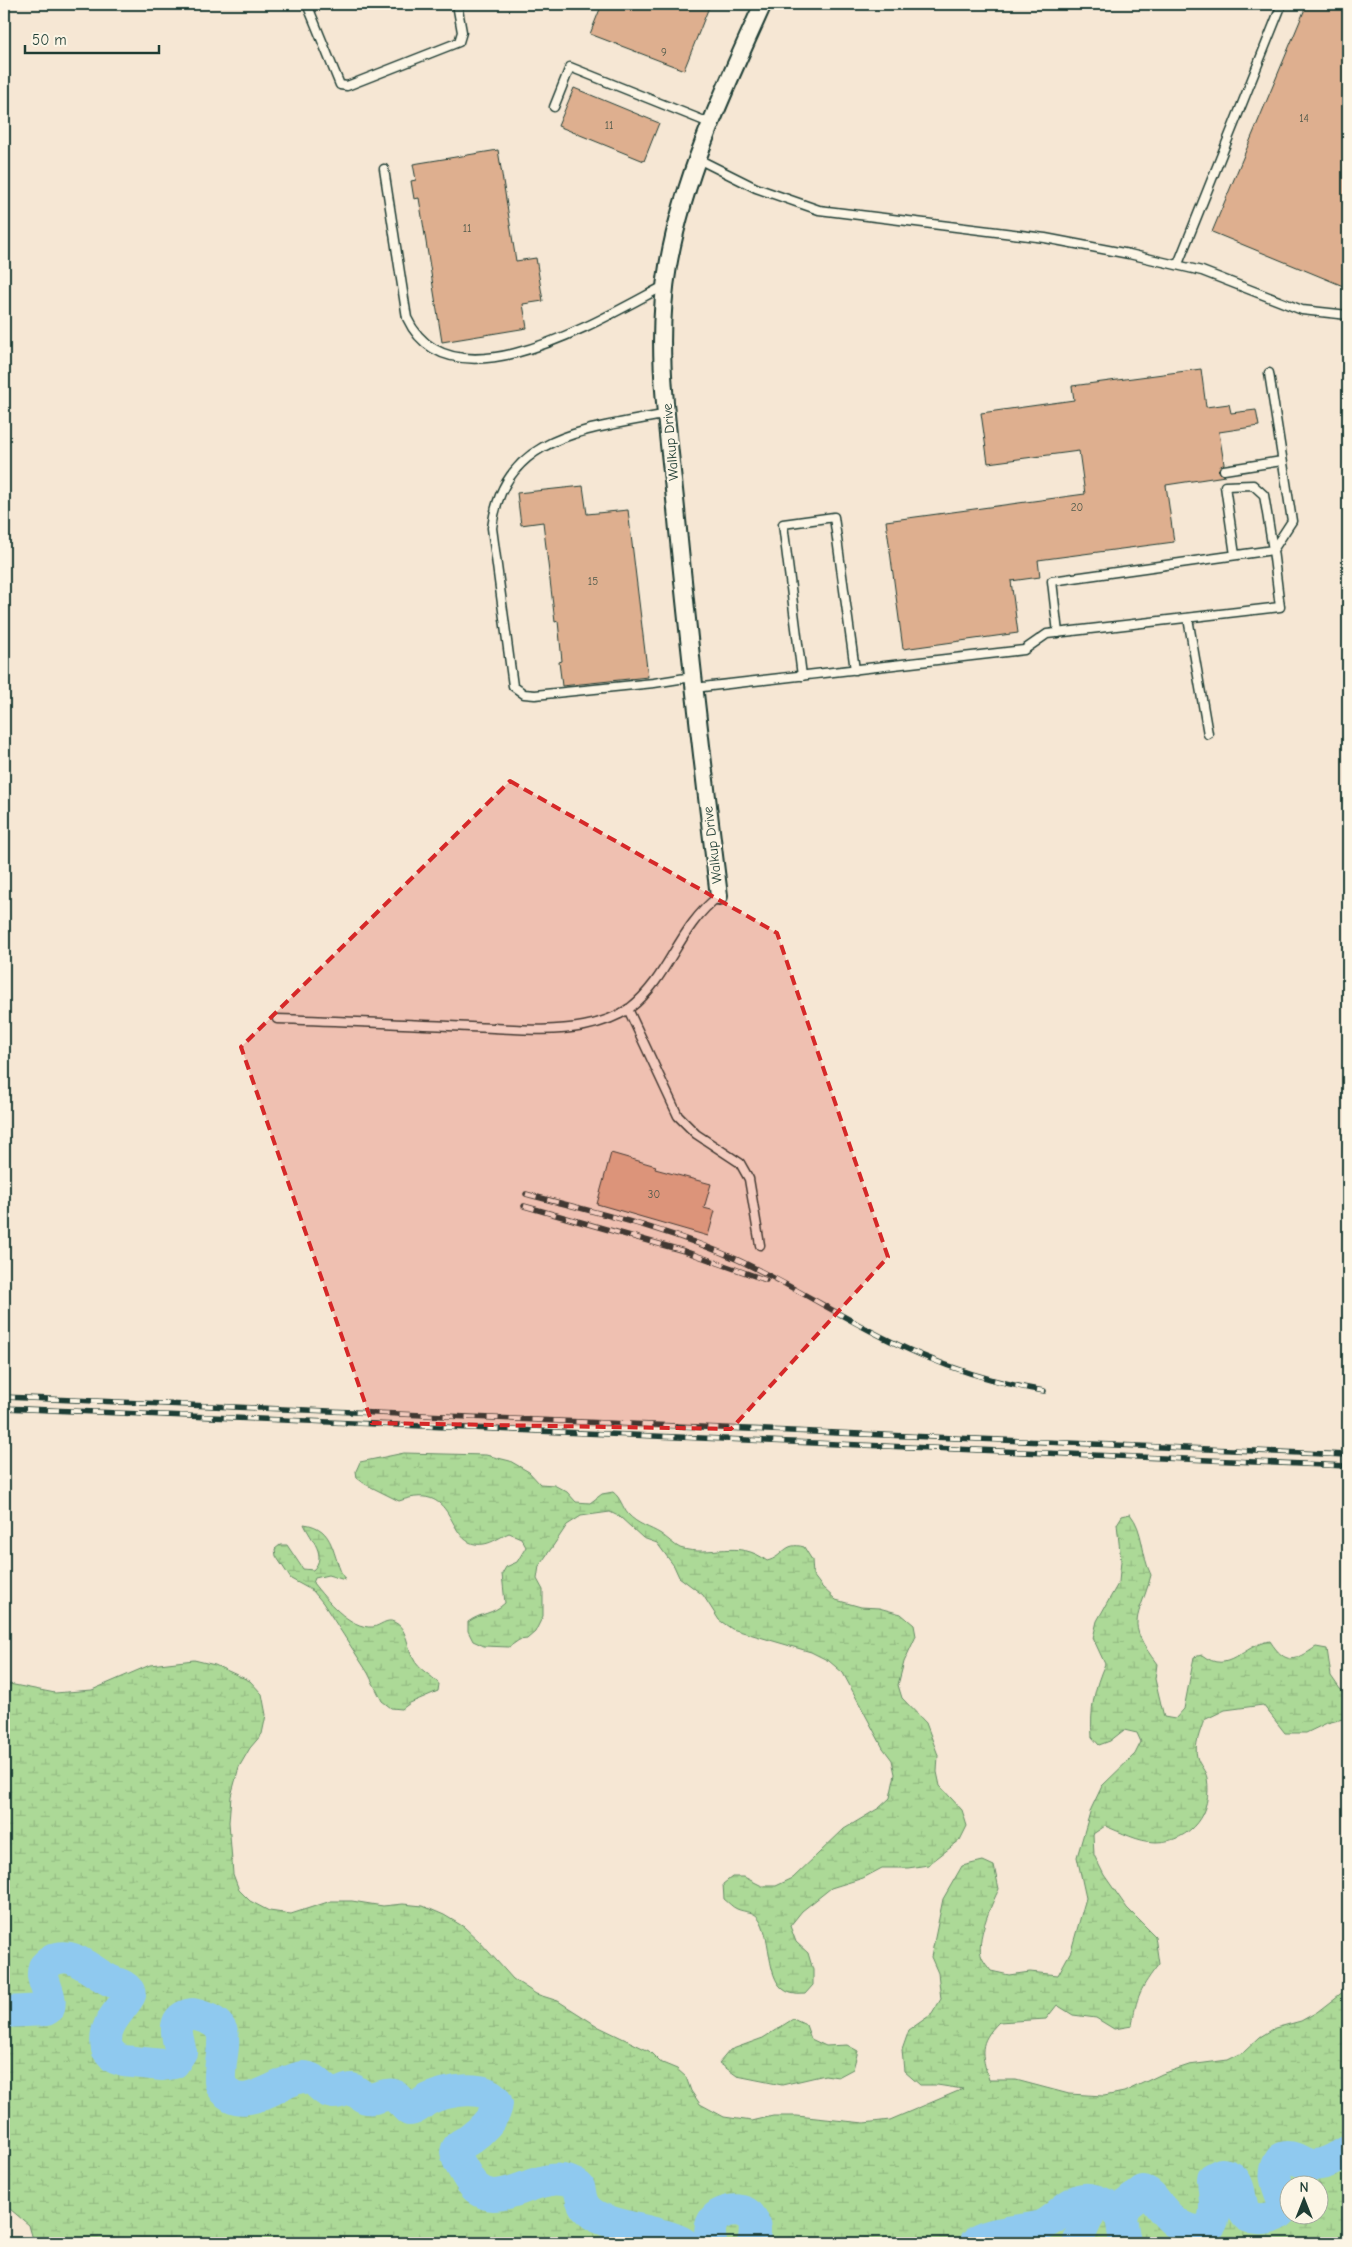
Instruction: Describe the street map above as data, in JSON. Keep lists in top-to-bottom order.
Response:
{
  "streets": {
    "street": ["Walkup Drive"]
  },
  "house_numbers": [
    "9",
    "14",
    "11",
    "11",
    "20",
    "15",
    "30"
  ],
  "scale_bar": "50 m",
  "north": "top"
}
